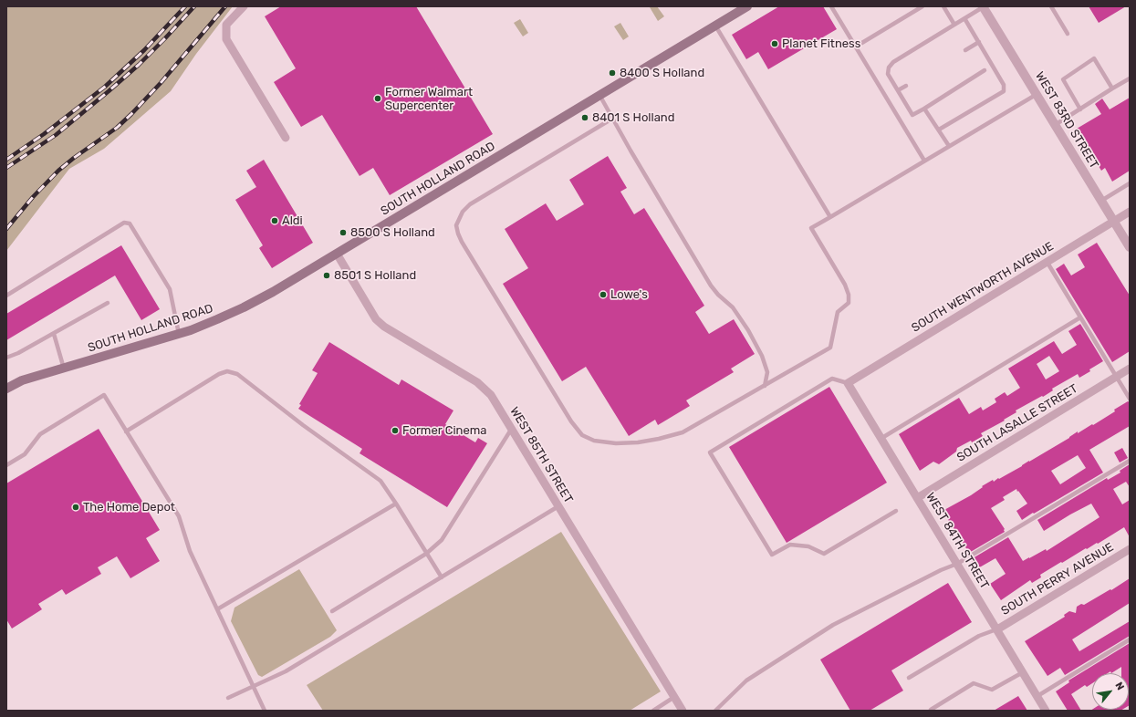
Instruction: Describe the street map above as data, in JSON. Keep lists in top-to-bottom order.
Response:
{
  "streets": {
    "main road": ["SOUTH HOLLAND ROAD"],
    "street": [
      "WEST 83RD STREET",
      "SOUTH WENTWORTH AVENUE",
      "SOUTH LASALLE STREET",
      "WEST 85TH STREET",
      "WEST 84TH STREET",
      "SOUTH PERRY AVENUE"
    ]
  },
  "crossings": [
    ["WEST 83RD STREET", "SOUTH WENTWORTH AVENUE"],
    ["SOUTH HOLLAND ROAD", "WEST 85TH STREET"],
    ["SOUTH WENTWORTH AVENUE", "WEST 84TH STREET"],
    ["SOUTH LASALLE STREET", "WEST 84TH STREET"],
    ["WEST 84TH STREET", "SOUTH PERRY AVENUE"]
  ],
  "places": [
    "Planet Fitness",
    "8400 S Holland",
    "Former Walmart Supercenter",
    "8401 S Holland",
    "Aldi",
    "8500 S Holland",
    "8501 S Holland",
    "Lowe's",
    "Former Cinema",
    "The Home Depot"
  ],
  "north": "top right"
}
